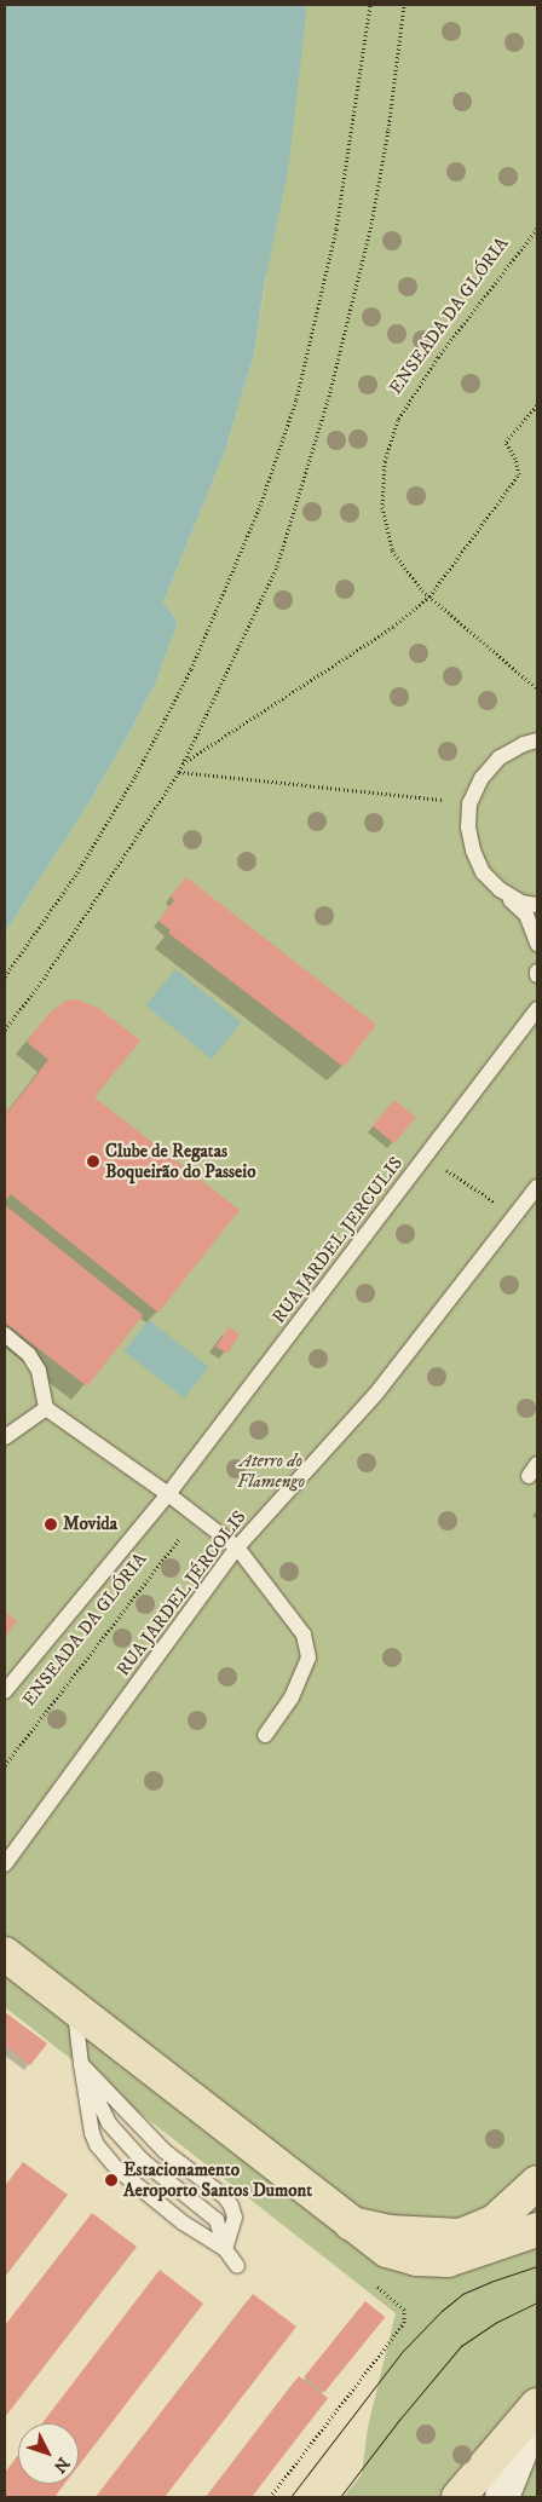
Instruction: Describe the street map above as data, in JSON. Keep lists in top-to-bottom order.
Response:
{
  "streets": {
    "lane": ["RUA JARDEL JERCULIS", "RUA JARDEL JÉRCOLIS"],
    "path": ["ENSEADA DA GLÓRIA"]
  },
  "parks": ["Aterro do Flamengo"],
  "places": ["Clube de Regatas Boqueirão do Passeio", "Movida", "Estacionamento Aeroporto Santos Dumont"],
  "north": "bottom right"
}
